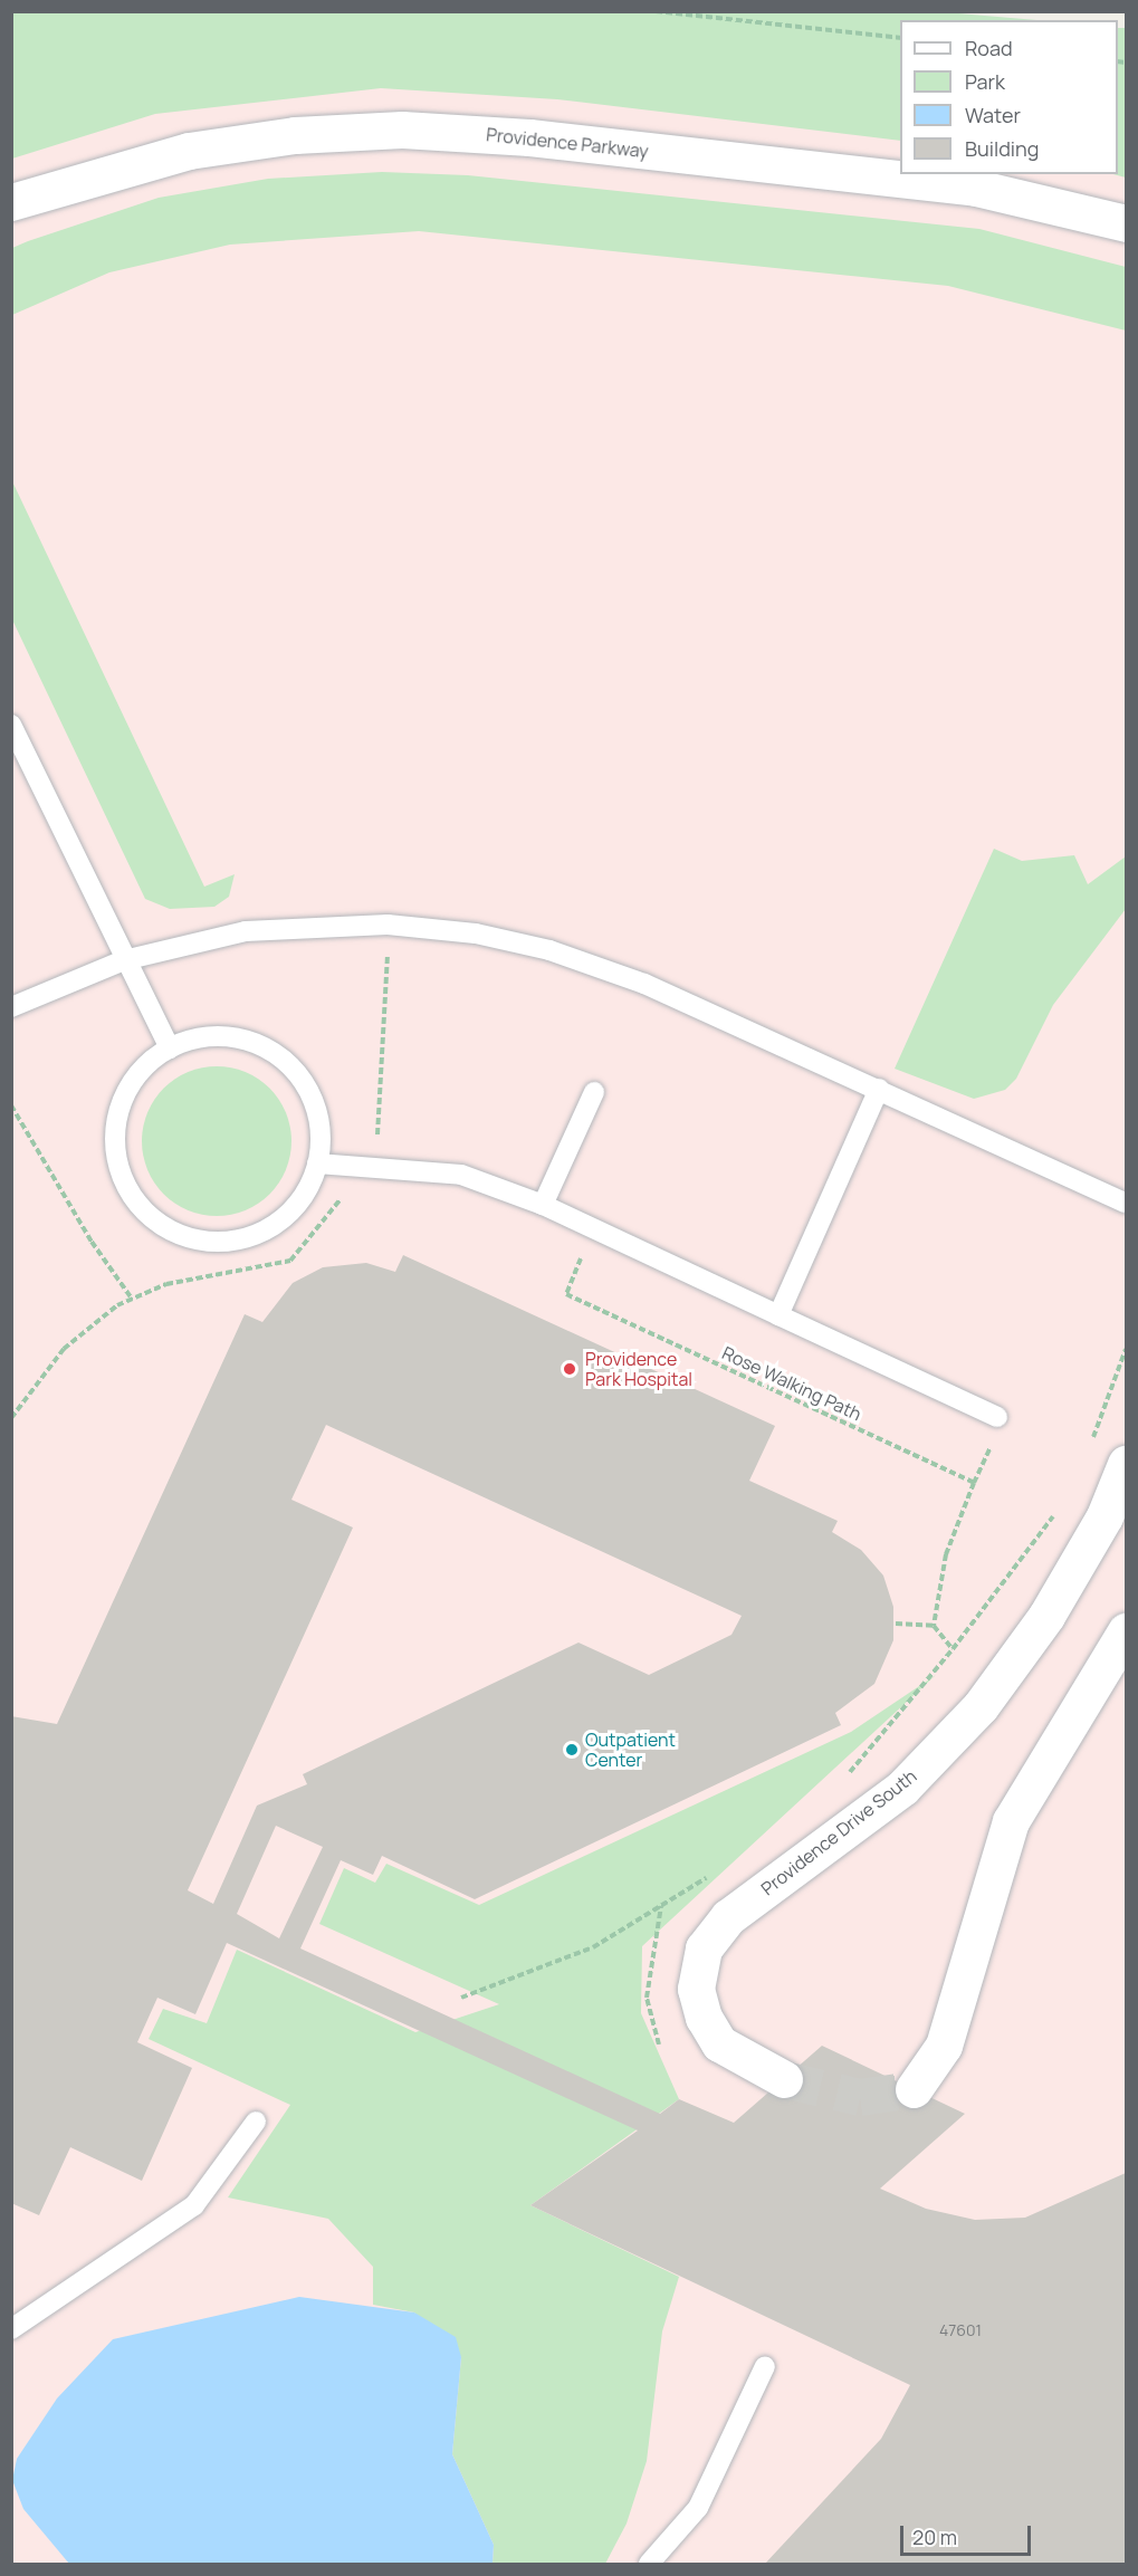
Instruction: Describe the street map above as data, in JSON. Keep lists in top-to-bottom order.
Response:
{
  "streets": {
    "street": ["Providence Parkway", "Providence Drive South"],
    "path": ["Rose Walking Path"]
  },
  "places": ["Providence Park Hospital", "Outpatient Center"],
  "house_numbers": ["47601"],
  "legend": [
    "Road",
    "Park",
    "Water",
    "Building"
  ],
  "scale_bar": "20 m"
}
